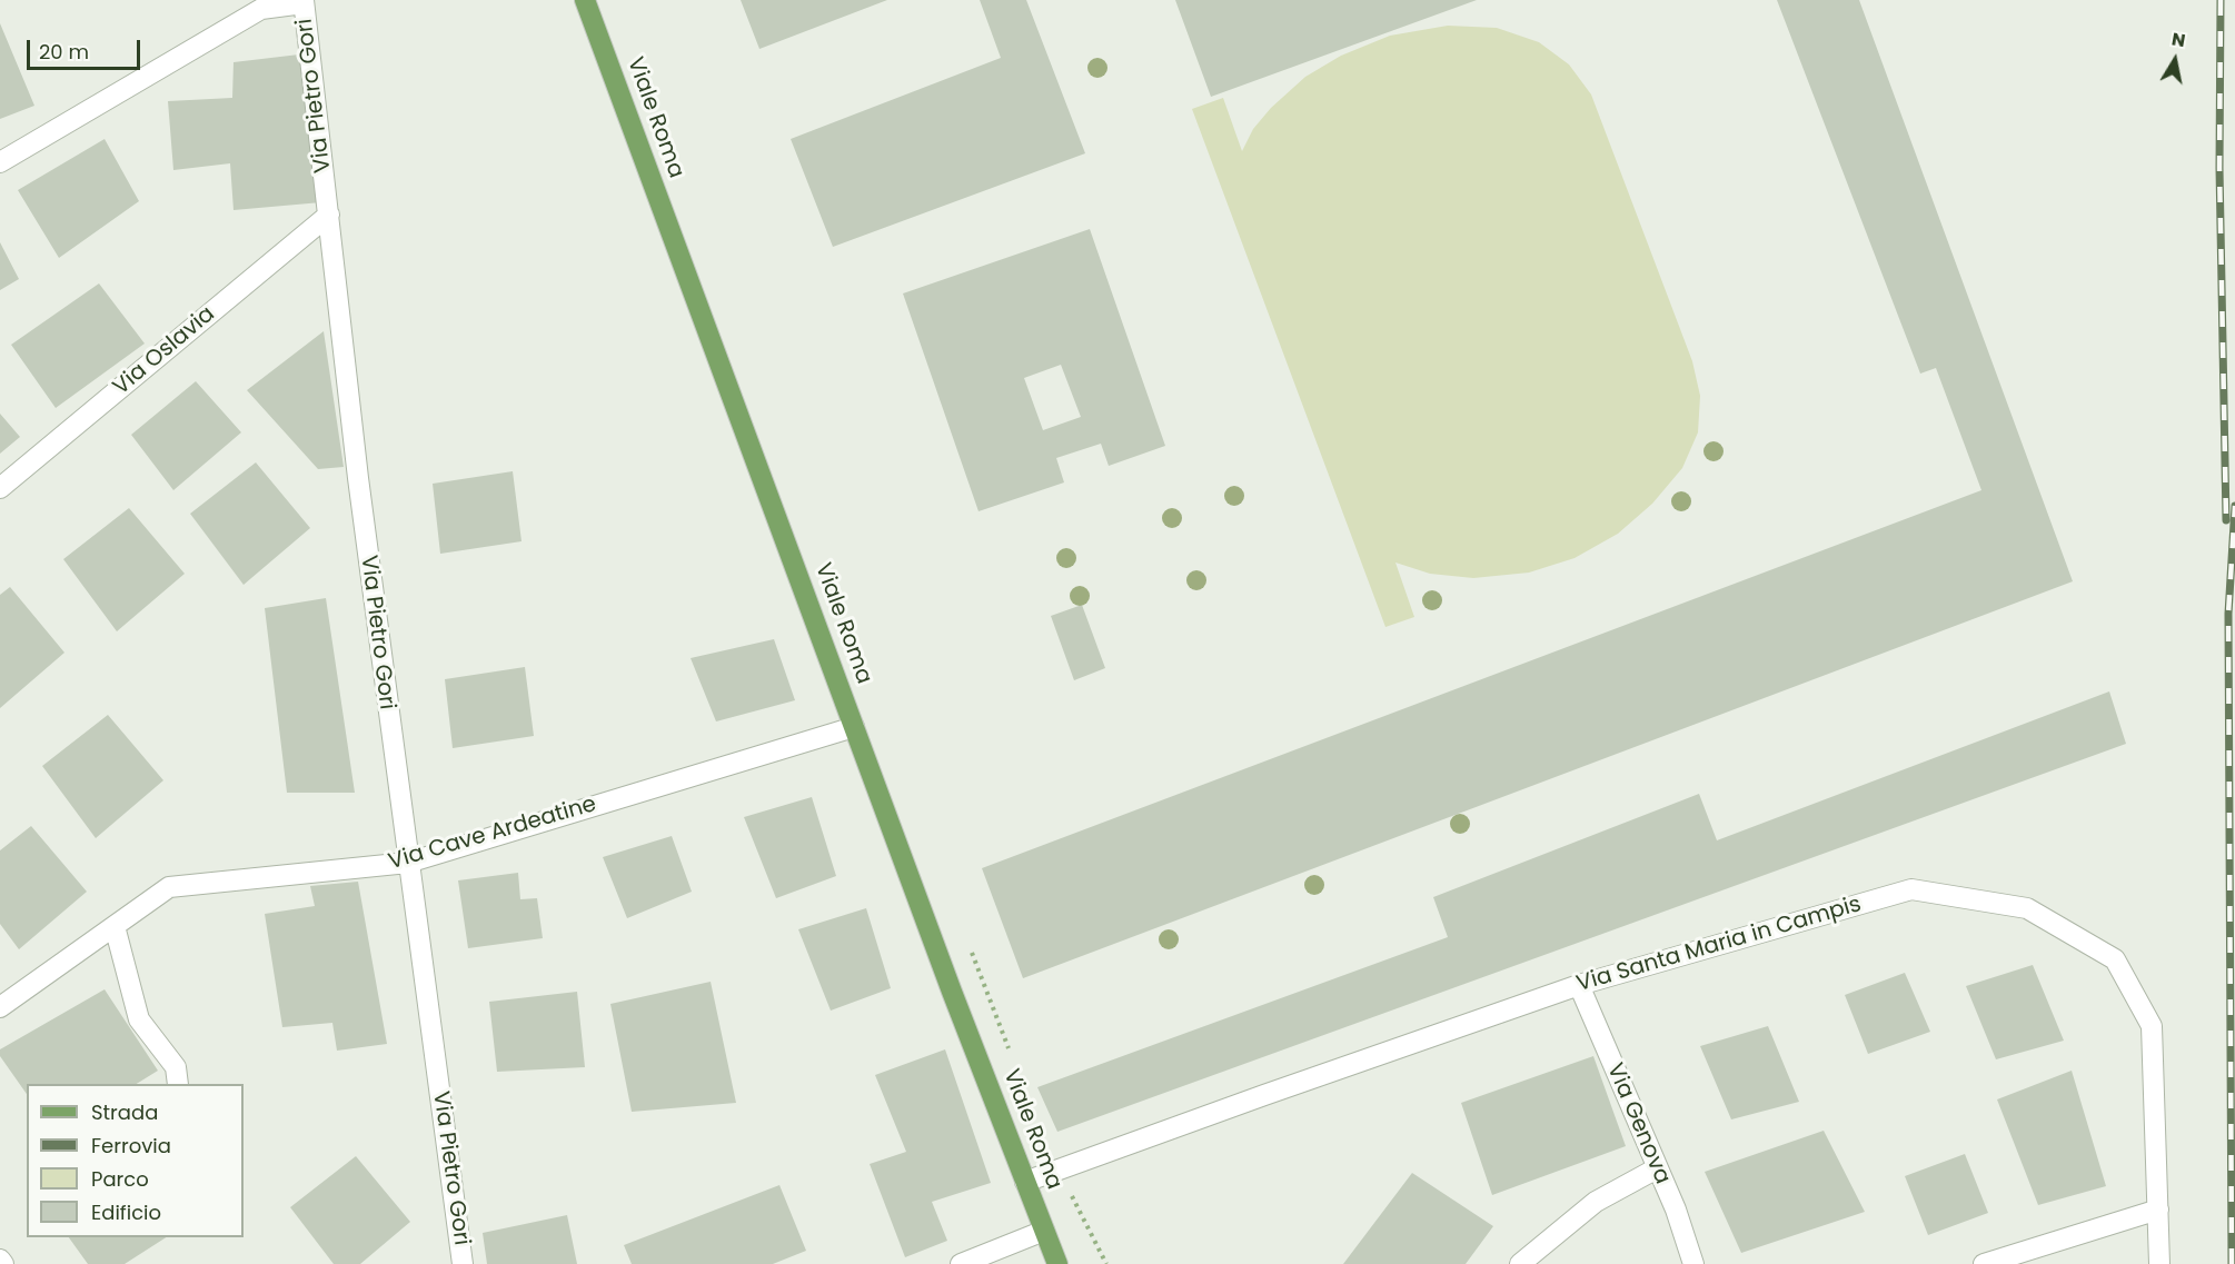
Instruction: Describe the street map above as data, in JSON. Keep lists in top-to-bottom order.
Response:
{
  "streets": {
    "main road": ["Viale Roma"],
    "street": [
      "Via Pietro Gori",
      "Via Oslavia",
      "Via Cave Ardeatine",
      "Via Santa Maria in Campis",
      "Via Genova"
    ]
  },
  "crossings": [
    ["Via Pietro Gori", "Via Oslavia"],
    ["Via Pietro Gori", "Via Cave Ardeatine"],
    ["Viale Roma", "Via Cave Ardeatine"],
    ["Viale Roma", "Via Santa Maria in Campis"],
    ["Via Santa Maria in Campis", "Via Genova"]
  ],
  "legend": [
    "Strada",
    "Ferrovia",
    "Parco",
    "Edificio"
  ],
  "scale_bar": "20 m",
  "north": "top"
}
